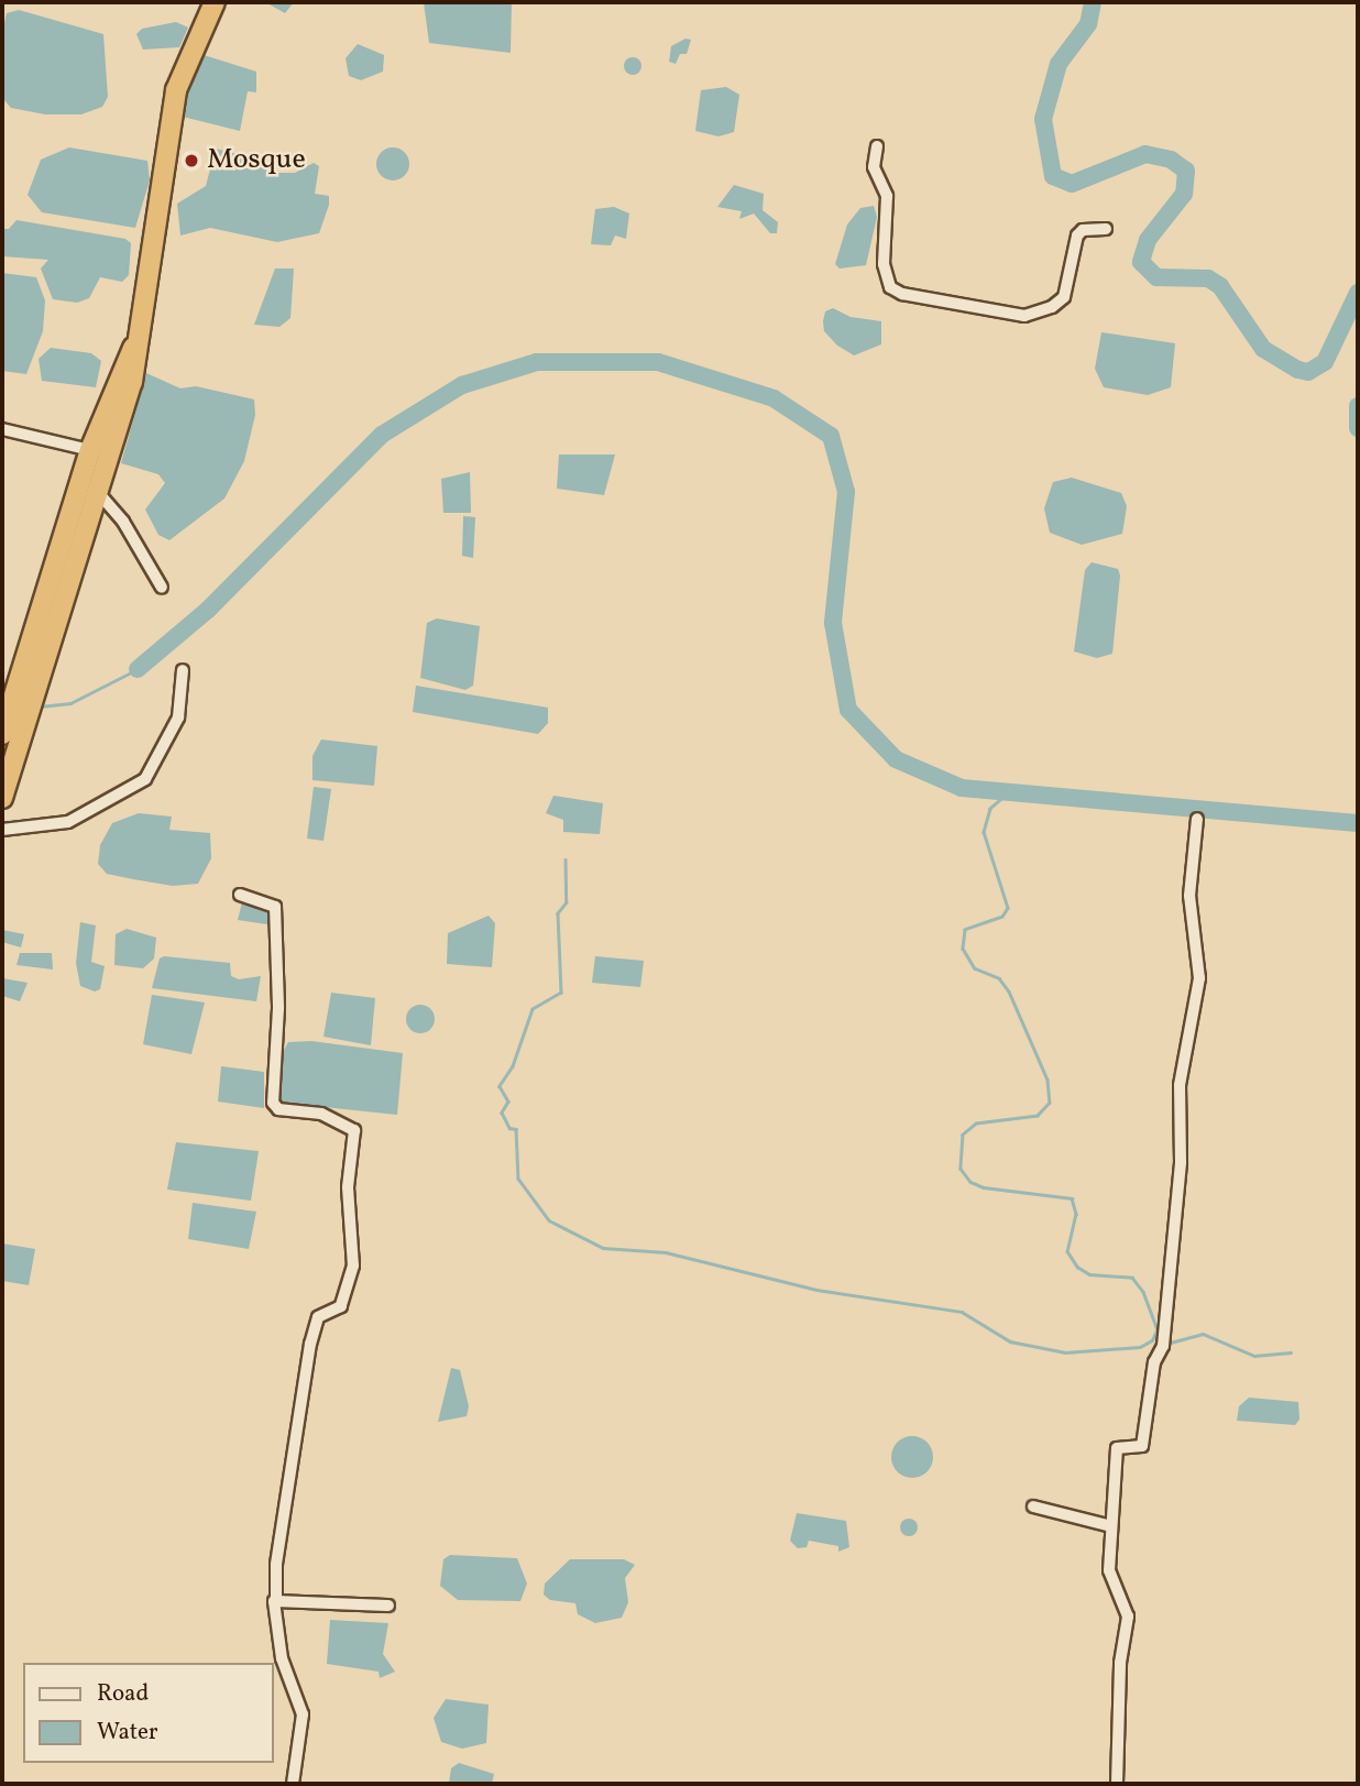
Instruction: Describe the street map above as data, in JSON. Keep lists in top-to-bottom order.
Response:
{
  "places": ["Mosque"],
  "legend": ["Road", "Water"]
}
